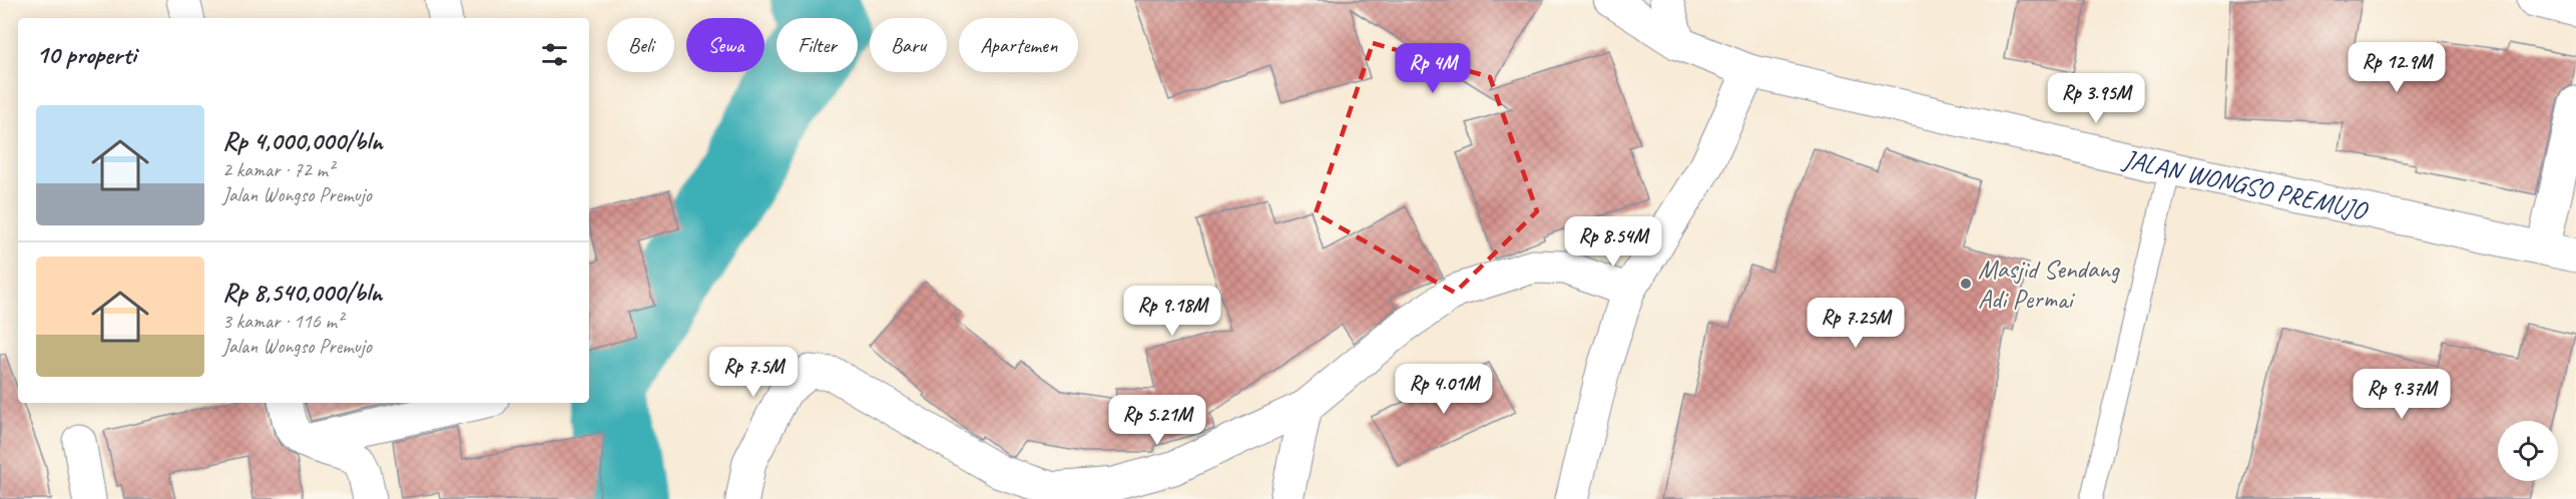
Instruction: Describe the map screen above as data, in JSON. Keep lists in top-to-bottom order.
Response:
{
  "streets": {
    "street": ["JALAN WONGSO PREMUJO"]
  },
  "places": ["Masjid Sendang Adi Permai"],
  "page": {
    "chip": [
      "Beli",
      "Sewa",
      "Filter",
      "Baru",
      "Apartemen"
    ],
    "heading": "10 properti",
    "price": [
      "Rp 12.9M",
      "Rp 4M",
      "Rp 3.95M",
      "Rp 8.54M",
      "Rp 9.18M",
      "Rp 7.25M",
      "Rp 7.5M",
      "Rp 4.01M",
      "Rp 9.37M",
      "Rp 5.21M"
    ],
    "list": [
      {
        "name": "Rp 4,000,000/bln",
        "note": "2 kamar · 72 m² · Jalan Wongso Premujo"
      },
      {
        "name": "Rp 8,540,000/bln",
        "note": "3 kamar · 116 m² · Jalan Wongso Premujo"
      }
    ]
  }
}
